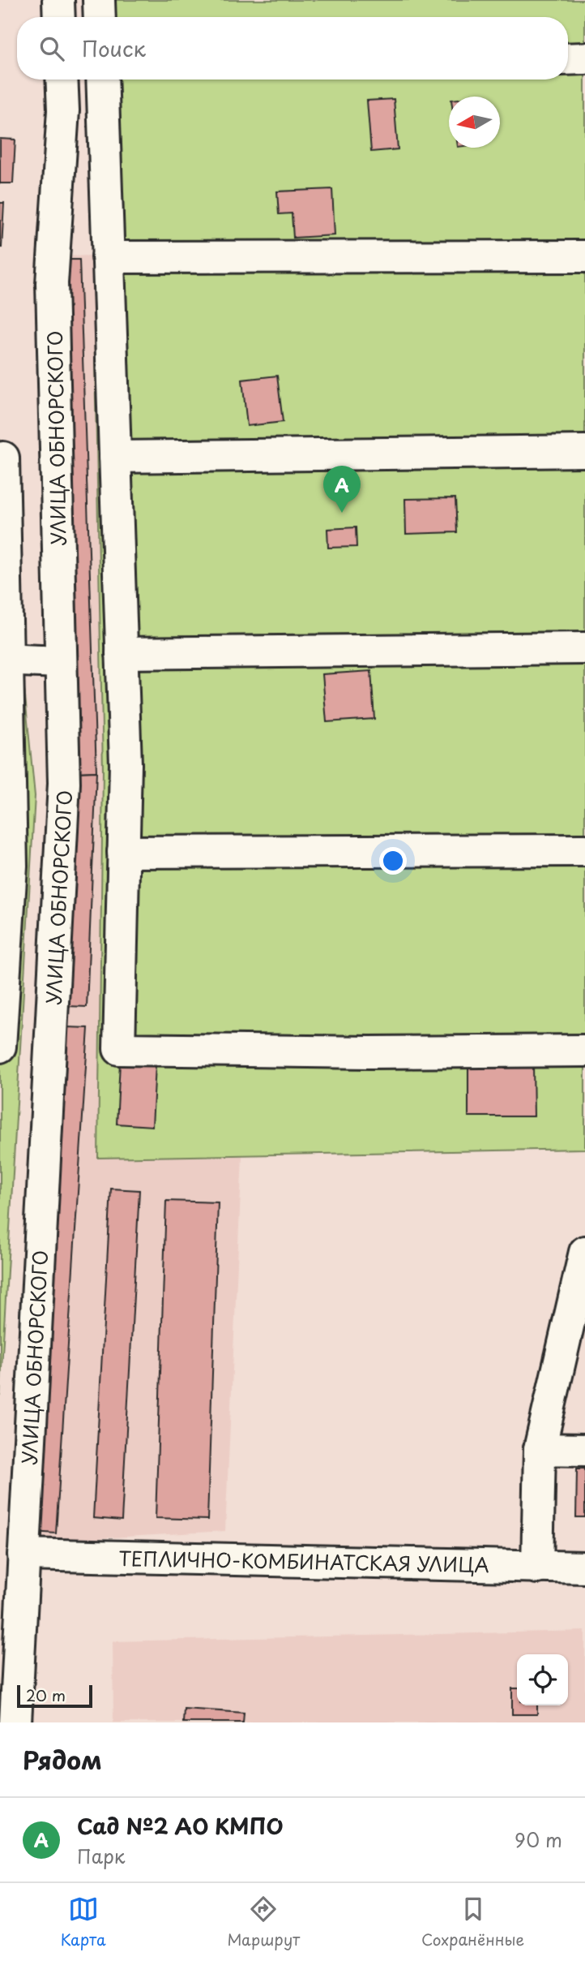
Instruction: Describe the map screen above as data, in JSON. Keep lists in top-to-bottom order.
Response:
{
  "streets": {
    "street": ["УЛИЦА ОБНОРСКОГО", "ТЕПЛИЧНО-КОМБИНАТСКАЯ УЛИЦА"]
  },
  "crossings": [
    ["УЛИЦА ОБНОРСКОГО", "ТЕПЛИЧНО-КОМБИНАТСКАЯ УЛИЦА"]
  ],
  "scale_bar": "20 m",
  "north": "left",
  "page": {
    "search": "Поиск",
    "pins": "A",
    "scale": "20 m",
    "heading": "Рядом",
    "list": [
      {
        "mark": "A",
        "name": "Сад №2 АО КМПО",
        "note": "Парк",
        "value": "90 m"
      }
    ],
    "nav": ["Карта", "Маршрут", "Сохранённые"]
  }
}
